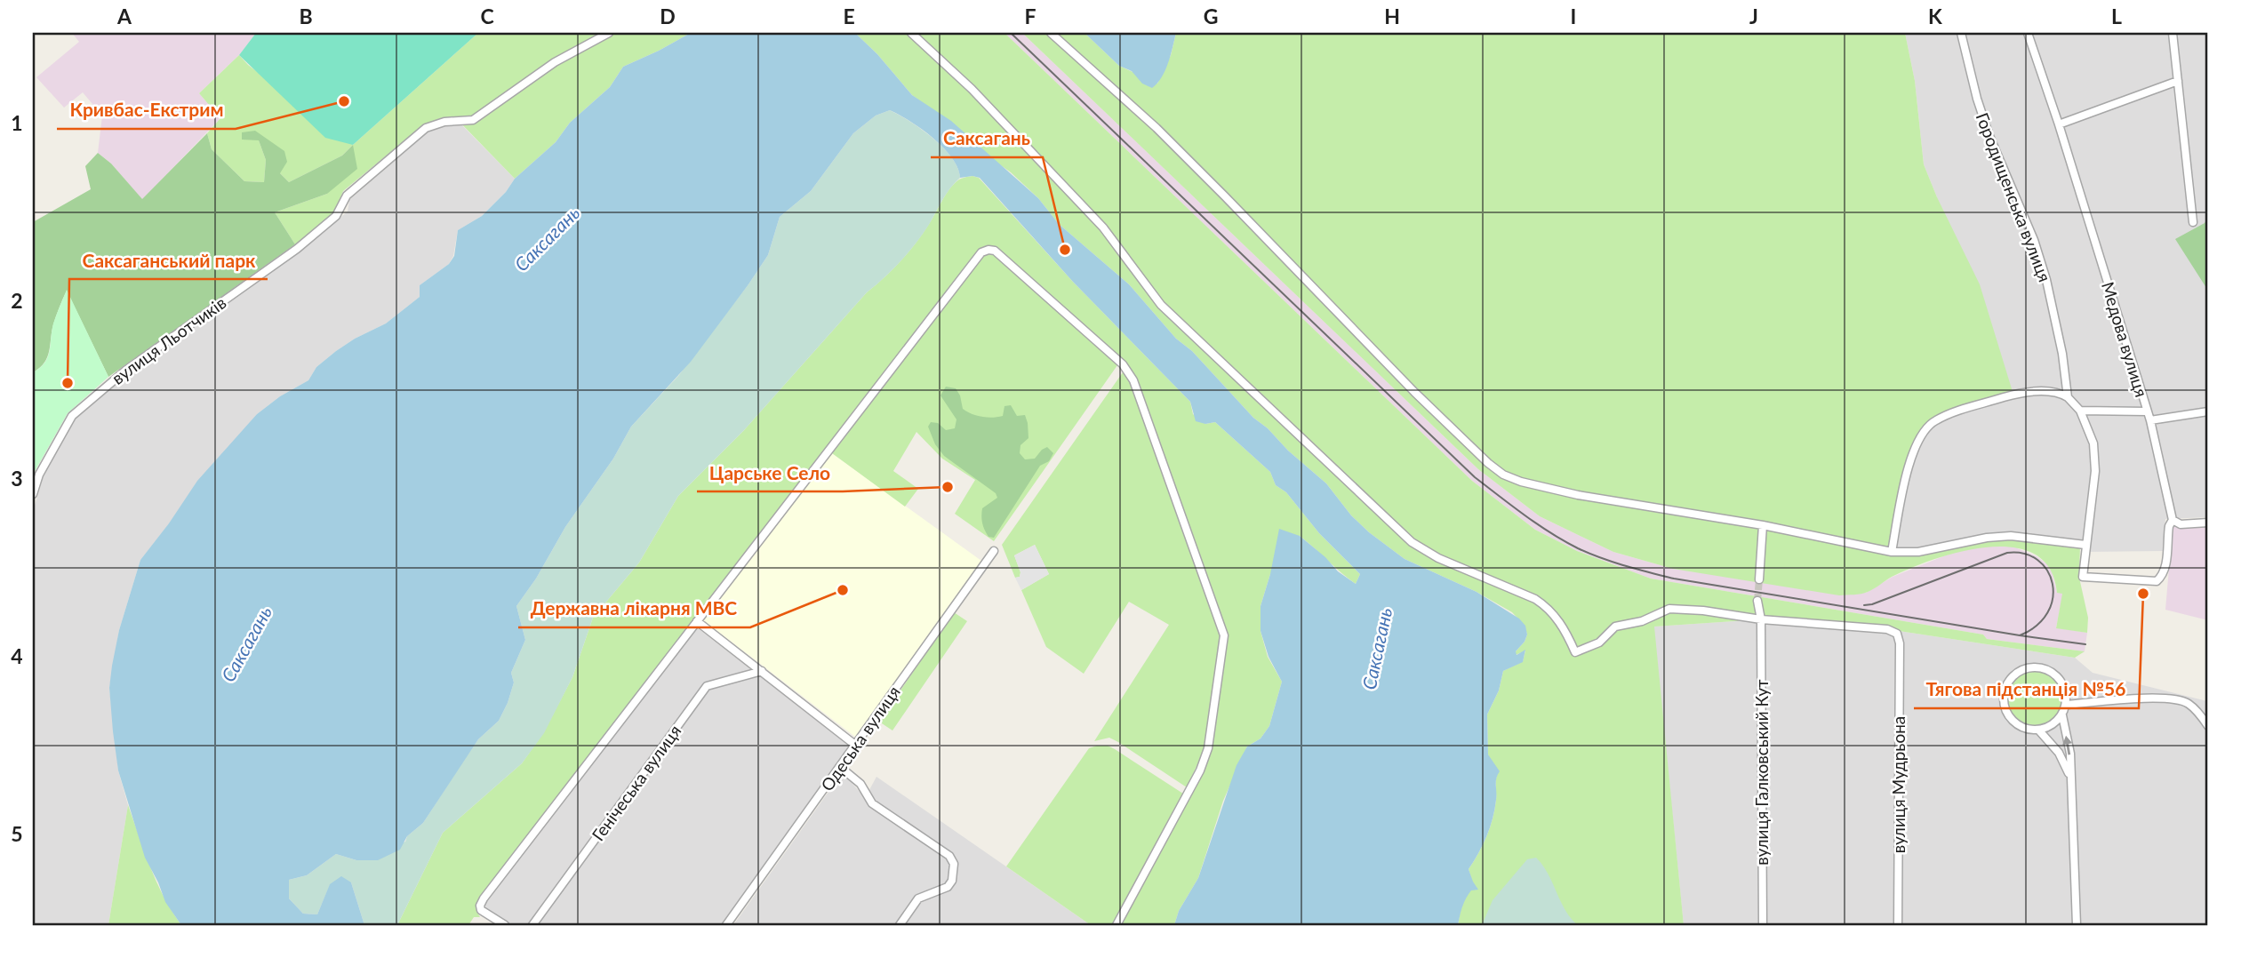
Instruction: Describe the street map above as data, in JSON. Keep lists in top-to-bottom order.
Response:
{
  "streets": {
    "street": [
      "Городищенська вулиця",
      "Медова вулиця",
      "вулиця Льотчиків",
      "Одеська вулиця",
      "вулиця Галковський Кут",
      "Генічеська вулиця",
      "вулиця Мудрьона"
    ]
  },
  "crossings": [
    ["вулиця Галковський Кут", "вулиця Мудрьона"]
  ],
  "water": ["Саксагань"],
  "places": [
    "Кривбас-Екстрим",
    "Саксагань",
    "Саксаганський парк",
    "Царське Село",
    "Державна лікарня МВС",
    "Тягова підстанція №56"
  ],
  "grid": {
    "columns": [
      "A",
      "B",
      "C",
      "D",
      "E",
      "F",
      "G",
      "H",
      "I",
      "J",
      "K",
      "L"
    ],
    "rows": [
      "1",
      "2",
      "3",
      "4",
      "5"
    ]
  }
}
